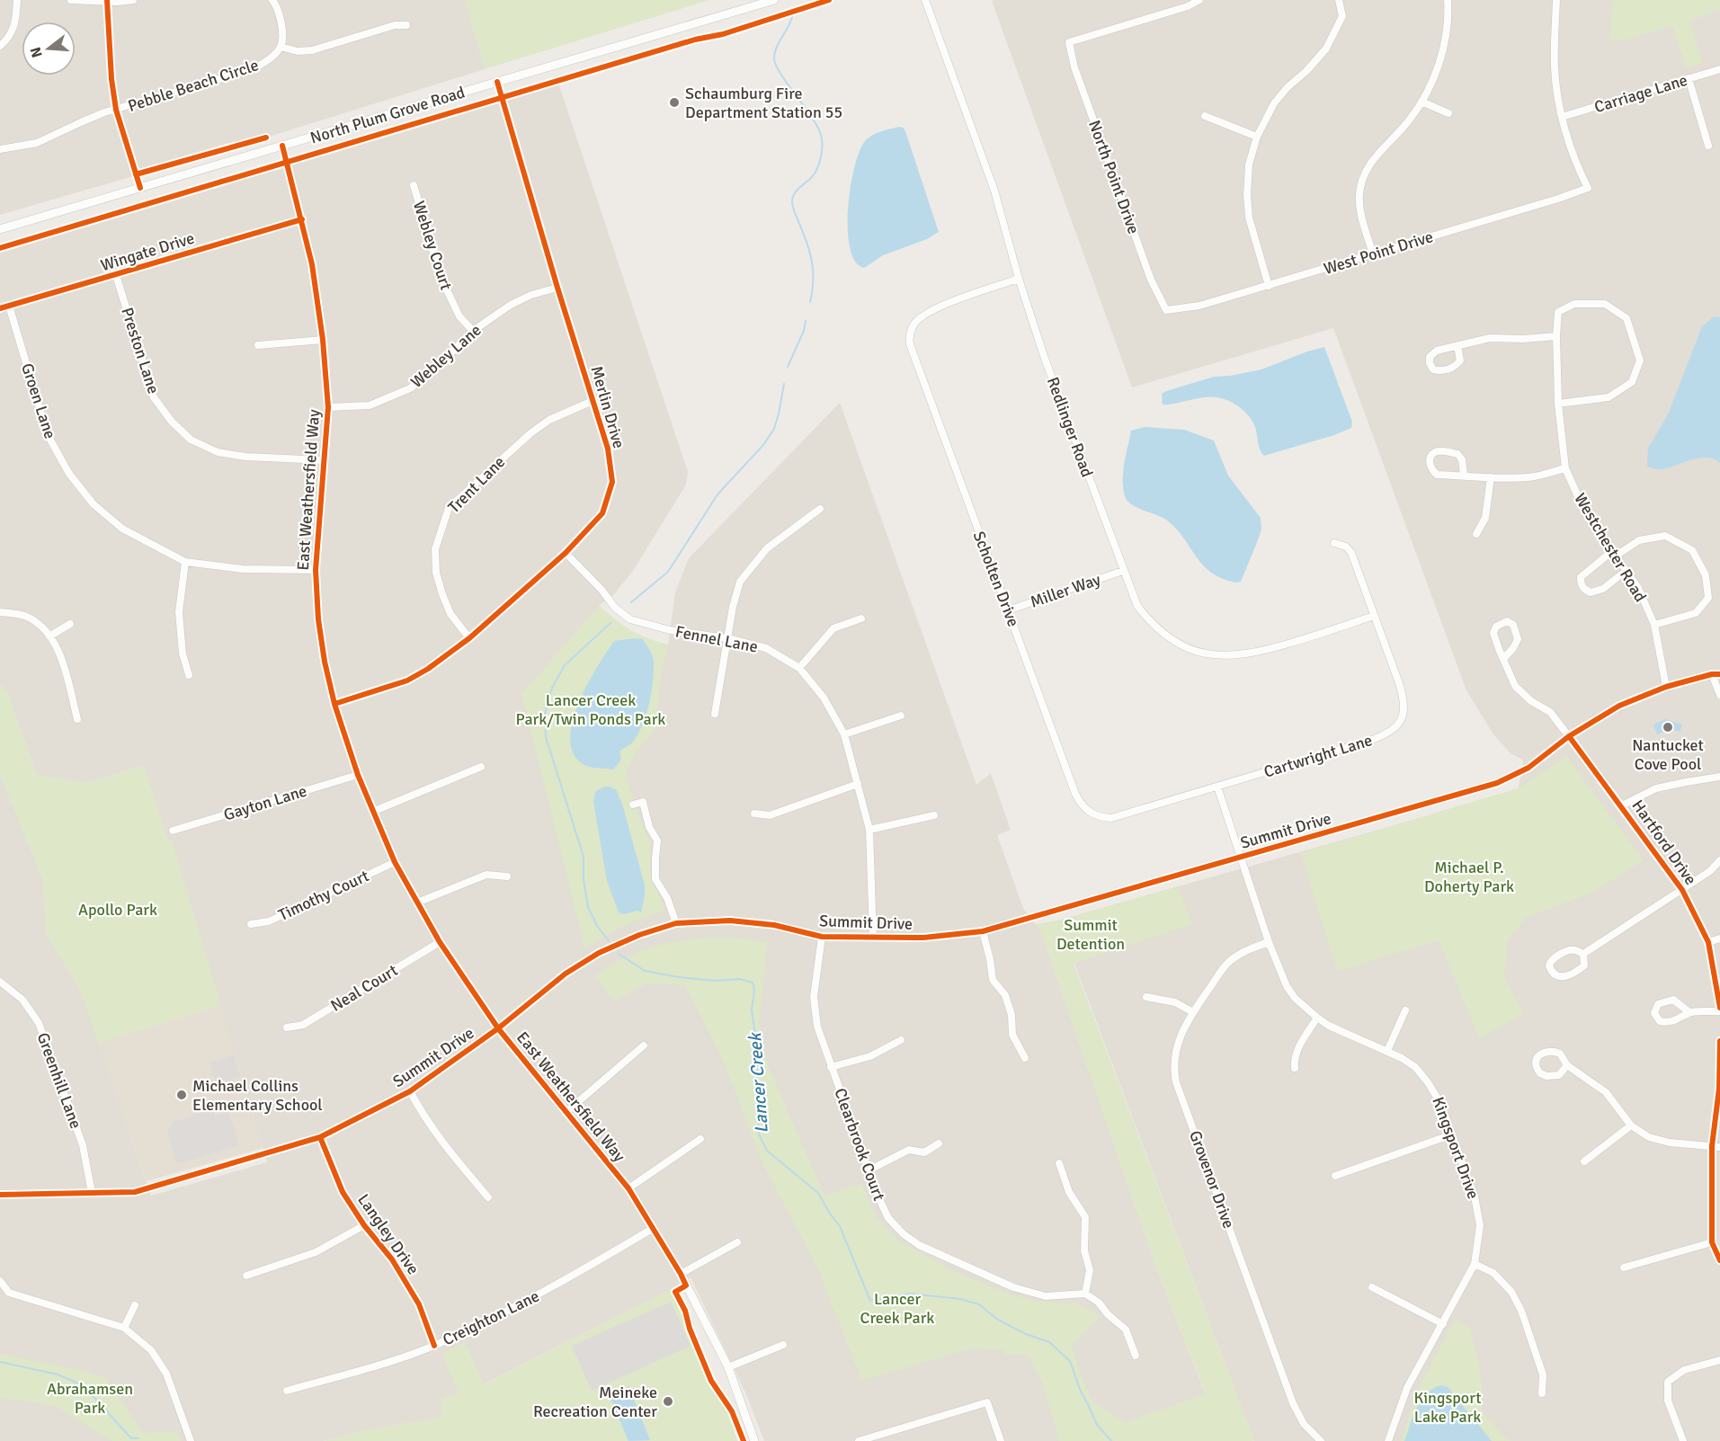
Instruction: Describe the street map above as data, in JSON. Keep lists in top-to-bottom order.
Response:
{
  "streets": {
    "street": [
      "Pebble Beach Circle",
      "Carriage Lane",
      "North Plum Grove Road",
      "North Point Drive",
      "Webley Court",
      "Wingate Drive",
      "West Point Drive",
      "Preston Lane",
      "Webley Lane",
      "Groen Lane",
      "Merlin Drive",
      "Redlinger Road",
      "Trent Lane",
      "East Weathersfield Way",
      "Westchester Road",
      "Scholten Drive",
      "Miller Way",
      "Fennel Lane",
      "Cartwright Lane",
      "Gayton Lane",
      "Summit Drive",
      "Hartford Drive",
      "Timothy Court",
      "Neal Court",
      "Greenhill Lane",
      "Clearbrook Court",
      "Kingsport Drive",
      "Grovenor Drive",
      "Langley Drive",
      "Creighton Lane"
    ]
  },
  "crossings": [
    ["Carriage Lane", "West Point Drive"],
    ["North Plum Grove Road", "Merlin Drive"],
    ["North Plum Grove Road", "East Weathersfield Way"],
    ["North Point Drive", "West Point Drive"],
    ["Webley Court", "Webley Lane"],
    ["Wingate Drive", "Preston Lane"],
    ["Wingate Drive", "Groen Lane"],
    ["Wingate Drive", "East Weathersfield Way"],
    ["Preston Lane", "East Weathersfield Way"],
    ["Webley Lane", "Merlin Drive"],
    ["Webley Lane", "East Weathersfield Way"],
    ["Groen Lane", "East Weathersfield Way"],
    ["Merlin Drive", "Trent Lane"],
    ["Merlin Drive", "East Weathersfield Way"],
    ["Merlin Drive", "Fennel Lane"],
    ["Redlinger Road", "Scholten Drive"],
    ["Redlinger Road", "Miller Way"],
    ["Redlinger Road", "Cartwright Lane"],
    ["East Weathersfield Way", "Gayton Lane"],
    ["East Weathersfield Way", "Summit Drive"],
    ["East Weathersfield Way", "Timothy Court"],
    ["East Weathersfield Way", "Neal Court"],
    ["East Weathersfield Way", "Creighton Lane"],
    ["Westchester Road", "Summit Drive"],
    ["Scholten Drive", "Miller Way"],
    ["Scholten Drive", "Cartwright Lane"],
    ["Scholten Drive", "Kingsport Drive"],
    ["Fennel Lane", "Summit Drive"],
    ["Cartwright Lane", "Kingsport Drive"],
    ["Summit Drive", "Hartford Drive"],
    ["Summit Drive", "Greenhill Lane"],
    ["Summit Drive", "Clearbrook Court"],
    ["Summit Drive", "Kingsport Drive"],
    ["Summit Drive", "Langley Drive"],
    ["Kingsport Drive", "Grovenor Drive"],
    ["Langley Drive", "Creighton Lane"]
  ],
  "water": ["Lancer Creek"],
  "parks": [
    "Lancer Creek Park/Twin Ponds Park",
    "Michael P. Doherty Park",
    "Apollo Park",
    "Summit Detention",
    "Lancer Creek Park",
    "Abrahamsen Park",
    "Kingsport Lake Park"
  ],
  "places": [
    "Schaumburg Fire Department Station 55",
    "Nantucket Cove Pool",
    "Michael Collins Elementary School",
    "Meineke Recreation Center"
  ],
  "north": "left"
}
